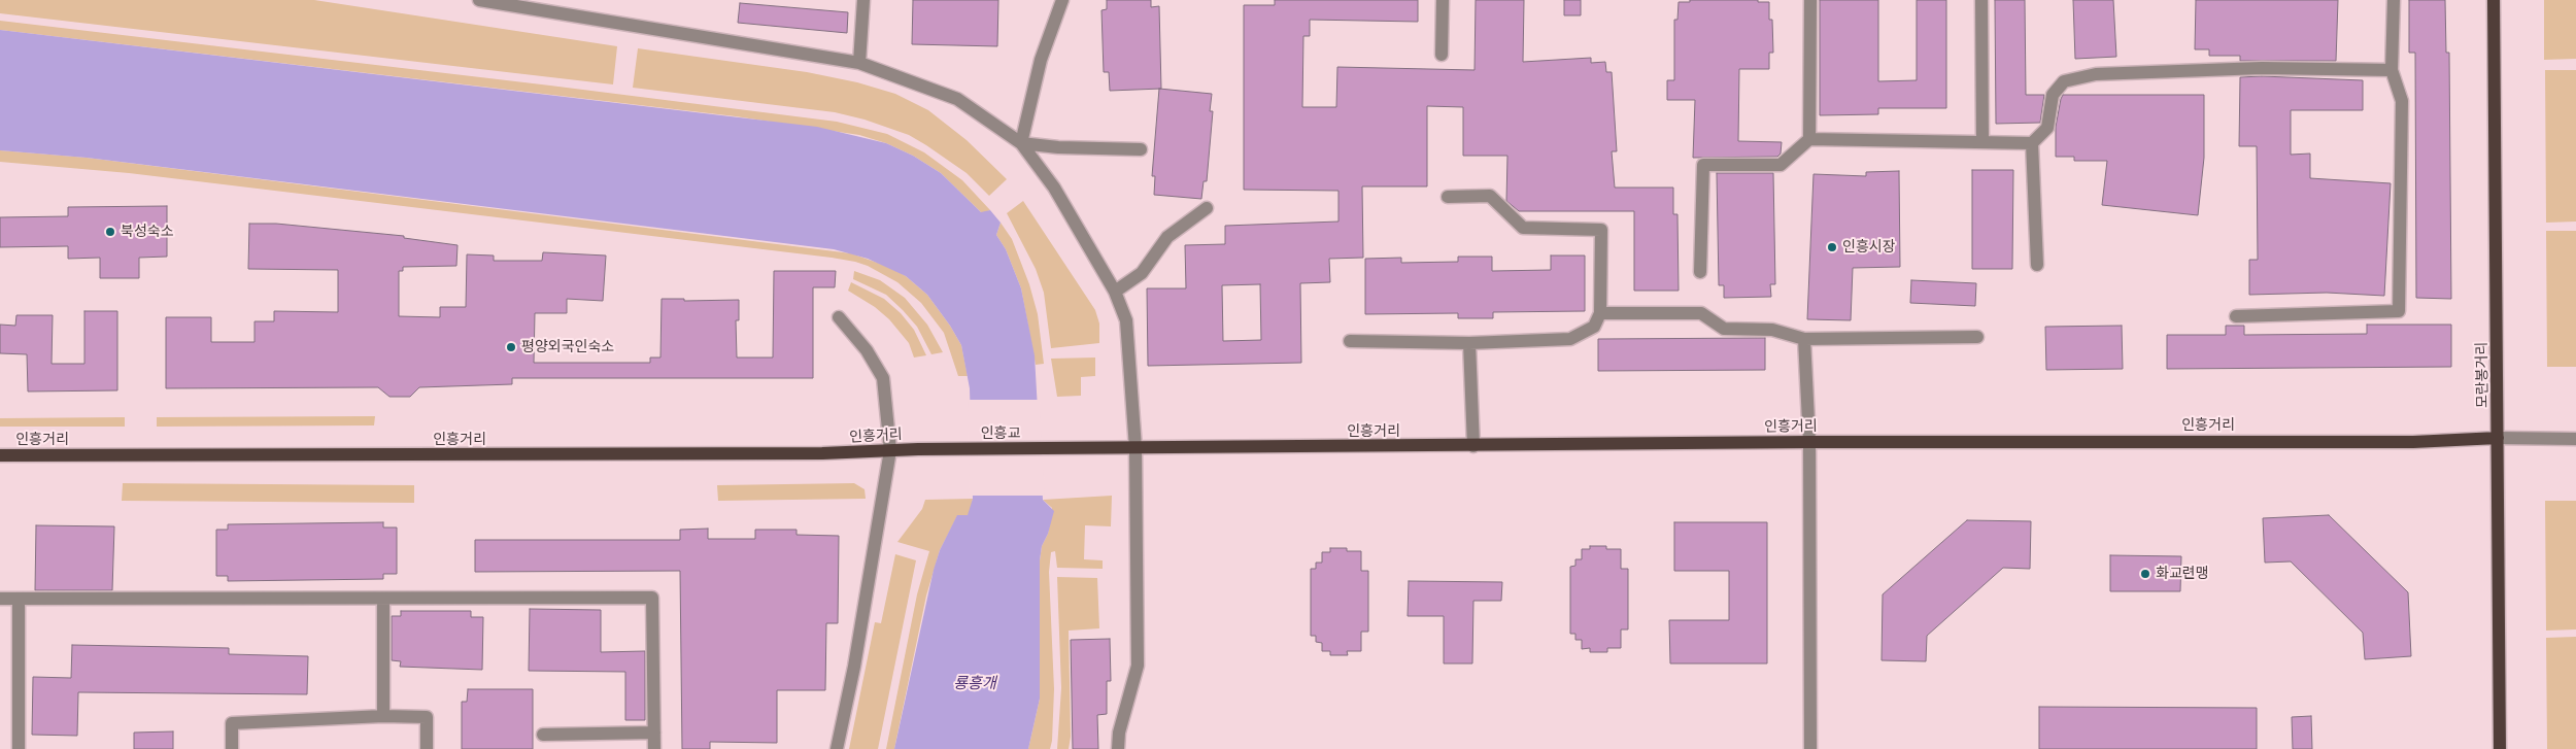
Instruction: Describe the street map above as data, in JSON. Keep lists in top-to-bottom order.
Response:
{
  "streets": {
    "main road": ["모란봉거리", "인흥거리", "인흥교"]
  },
  "crossings": [
    ["모란봉거리", "인흥거리"],
    ["인흥거리", "인흥교"]
  ],
  "water": ["룡흥개"],
  "places": [
    "북성숙소",
    "인흥시장",
    "평양외국인숙소",
    "화교련맹"
  ]
}
